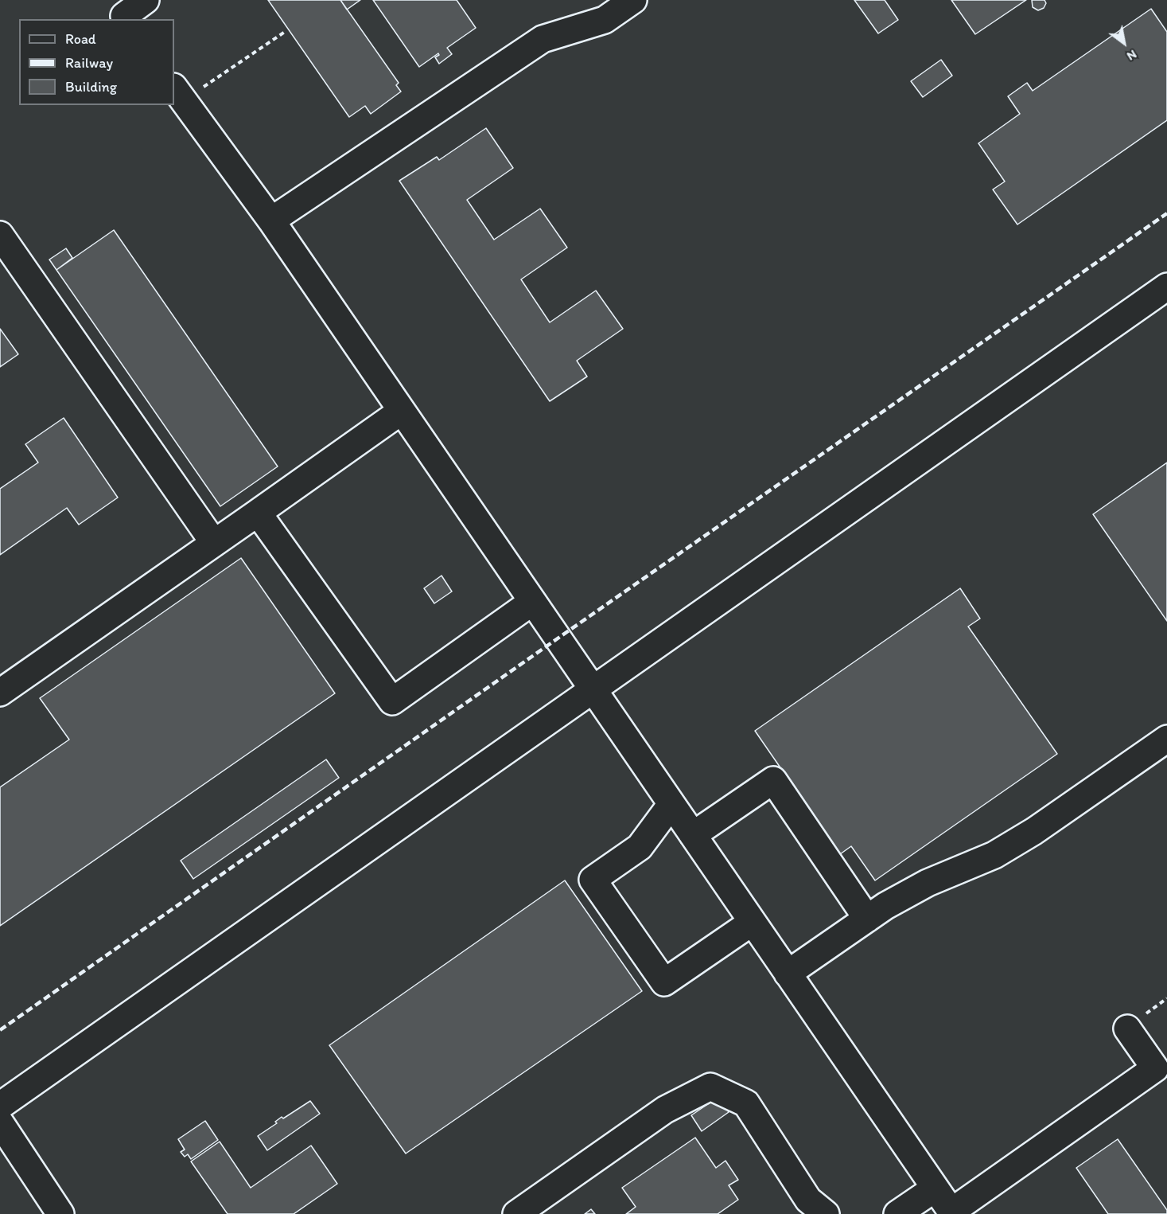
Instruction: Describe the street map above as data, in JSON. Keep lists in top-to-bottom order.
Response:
{
  "legend": ["Road", "Railway", "Building"],
  "north": "bottom right"
}
